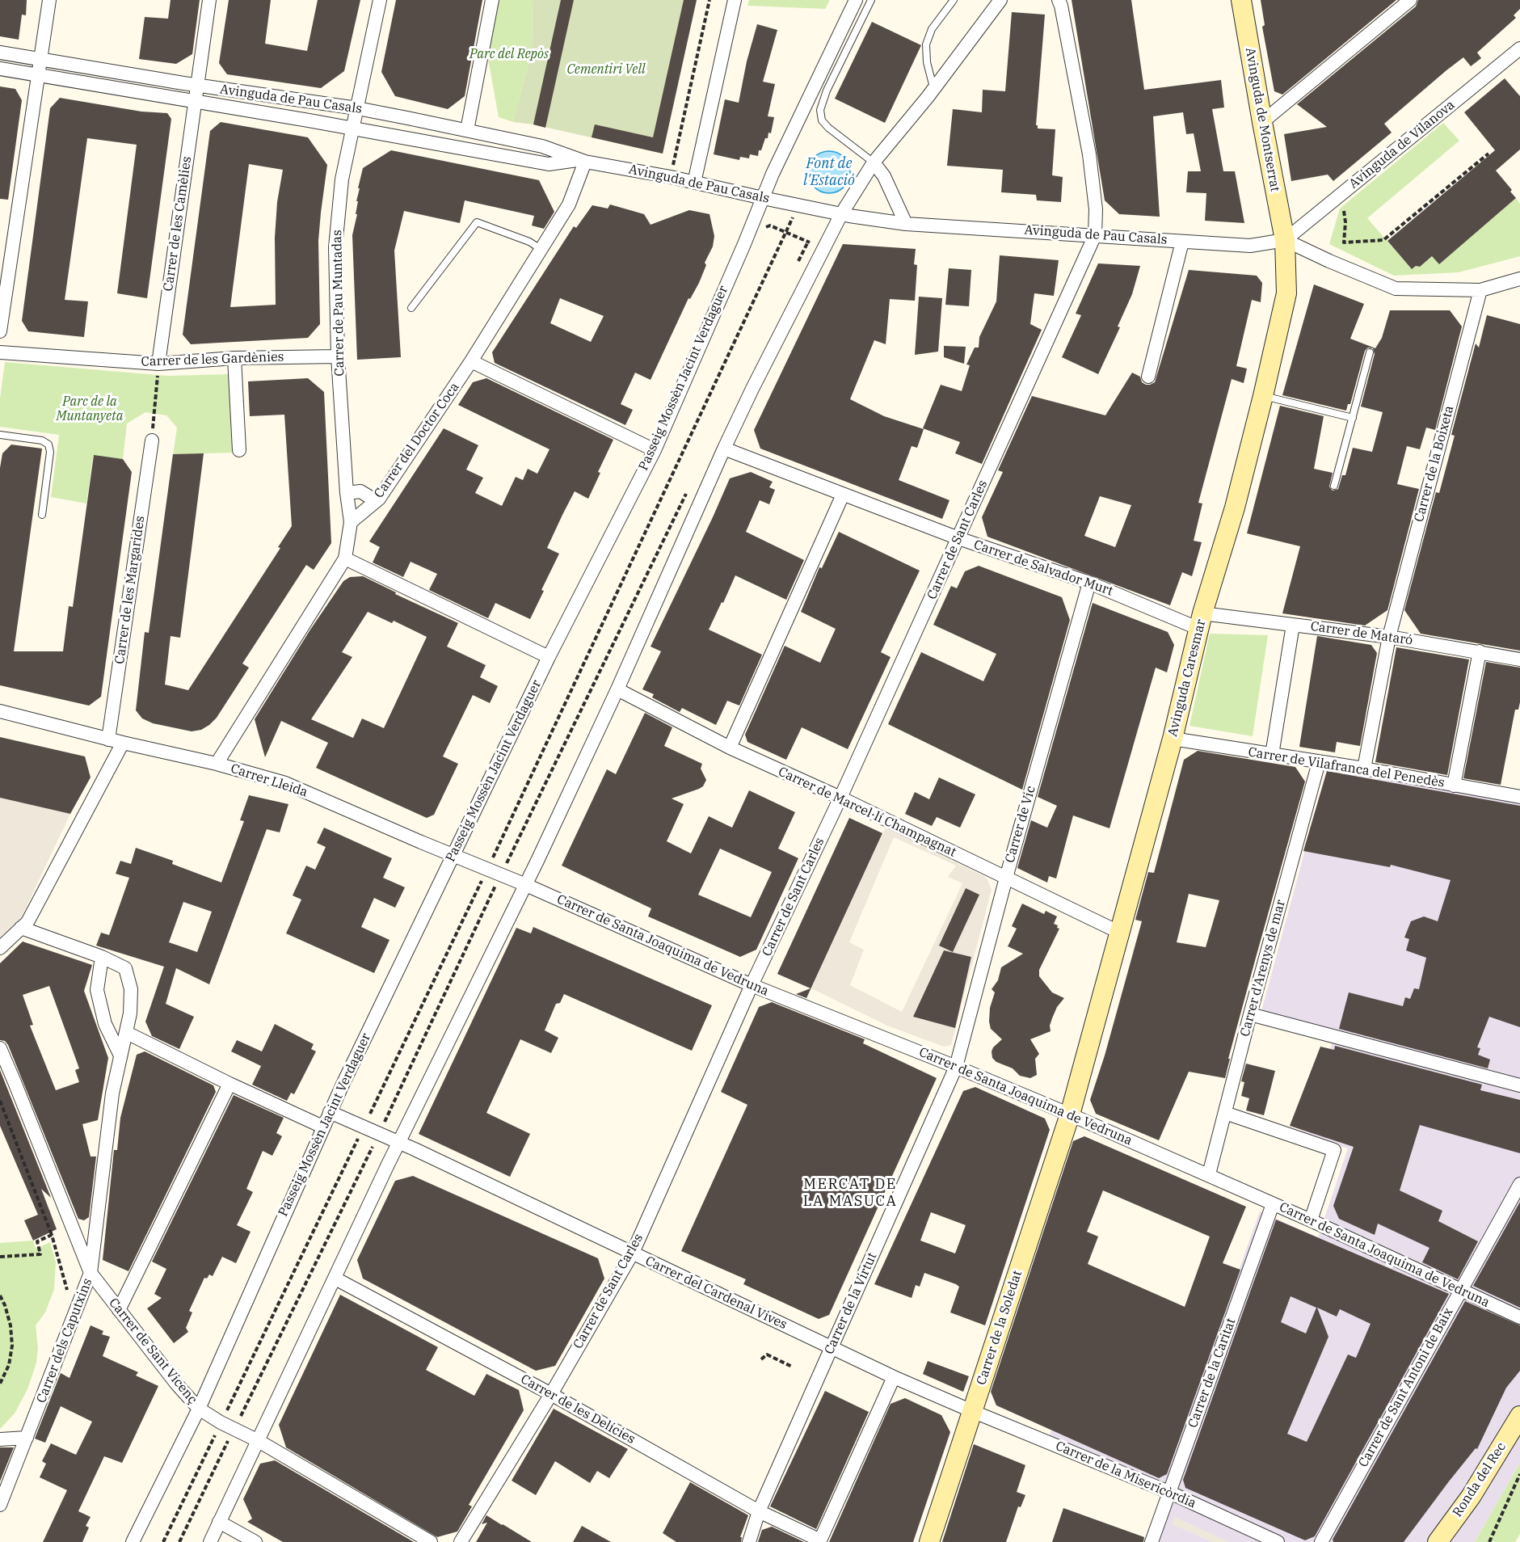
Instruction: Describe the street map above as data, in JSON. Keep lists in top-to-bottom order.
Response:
{
  "streets": {
    "street": [
      "Avinguda de Pau Casals",
      "Avinguda de Montserrat",
      "Avinguda de Vilanova",
      "Carrer de les Camèlies",
      "Carrer de Pau Muntadas",
      "Carrer de les Gardènies",
      "Passeig Mossèn Jacint Verdaguer",
      "Carrer del Doctor Coca",
      "Carrer de la Boixeta",
      "Carrer de Sant Carles",
      "Carrer de Salvador Murt",
      "Carrer de les Margarides",
      "Carrer de Mataró",
      "Avinguda Caresmar",
      "Carrer de Vilafranca del Penedès",
      "Carrer Lleida",
      "Carrer de Marcel·lí Champagnat",
      "Carrer de Vic",
      "Carrer de Santa Joaquima de Vedruna",
      "Carrer d'Arenys de mar",
      "Carrer del Cardenal Vives",
      "Carrer de la Virtut",
      "Carrer de la Soledat",
      "Carrer dels Caputxins",
      "Carrer de Sant Vicenç",
      "Carrer de la Caritat",
      "Carrer de Sant Antoni de Baix",
      "Carrer de les Delícies",
      "Carrer de la Misericòrdia",
      "Ronda del Rec"
    ]
  },
  "crossings": [
    ["Avinguda de Pau Casals", "Avinguda de Montserrat"],
    ["Avinguda de Pau Casals", "Avinguda de Vilanova"],
    ["Avinguda de Pau Casals", "Carrer de les Camèlies"],
    ["Avinguda de Pau Casals", "Carrer de Pau Muntadas"],
    ["Avinguda de Pau Casals", "Passeig Mossèn Jacint Verdaguer"],
    ["Avinguda de Pau Casals", "Carrer del Doctor Coca"],
    ["Avinguda de Pau Casals", "Carrer de Sant Carles"],
    ["Avinguda de Pau Casals", "Avinguda Caresmar"],
    ["Avinguda de Montserrat", "Avinguda de Vilanova"],
    ["Avinguda de Montserrat", "Avinguda Caresmar"],
    ["Avinguda de Vilanova", "Avinguda Caresmar"],
    ["Carrer de les Camèlies", "Carrer de les Gardènies"],
    ["Carrer de Pau Muntadas", "Carrer de les Gardènies"],
    ["Carrer de Pau Muntadas", "Carrer del Doctor Coca"],
    ["Passeig Mossèn Jacint Verdaguer", "Carrer Lleida"],
    ["Passeig Mossèn Jacint Verdaguer", "Carrer del Cardenal Vives"],
    ["Passeig Mossèn Jacint Verdaguer", "Carrer de Sant Vicenç"],
    ["Carrer de la Boixeta", "Carrer de Mataró"],
    ["Carrer de la Boixeta", "Carrer de Vilafranca del Penedès"],
    ["Carrer de Sant Carles", "Carrer de Salvador Murt"],
    ["Carrer de Sant Carles", "Carrer de Marcel·lí Champagnat"],
    ["Carrer de Sant Carles", "Carrer de Santa Joaquima de Vedruna"],
    ["Carrer de Sant Carles", "Carrer del Cardenal Vives"],
    ["Carrer de Sant Carles", "Carrer de les Delícies"],
    ["Carrer de Salvador Murt", "Carrer de Mataró"],
    ["Carrer de Salvador Murt", "Avinguda Caresmar"],
    ["Carrer de Salvador Murt", "Carrer de Vic"],
    ["Carrer de les Margarides", "Carrer Lleida"],
    ["Carrer de Mataró", "Avinguda Caresmar"],
    ["Avinguda Caresmar", "Carrer de Vilafranca del Penedès"],
    ["Avinguda Caresmar", "Carrer de Marcel·lí Champagnat"],
    ["Avinguda Caresmar", "Carrer de Santa Joaquima de Vedruna"],
    ["Avinguda Caresmar", "Carrer de la Soledat"],
    ["Carrer de Vilafranca del Penedès", "Carrer d'Arenys de mar"],
    ["Carrer Lleida", "Carrer de Santa Joaquima de Vedruna"],
    ["Carrer de Marcel·lí Champagnat", "Carrer de Vic"],
    ["Carrer de Vic", "Carrer de Santa Joaquima de Vedruna"],
    ["Carrer de Vic", "Carrer de la Virtut"],
    ["Carrer de Santa Joaquima de Vedruna", "Carrer d'Arenys de mar"],
    ["Carrer de Santa Joaquima de Vedruna", "Carrer de la Virtut"],
    ["Carrer de Santa Joaquima de Vedruna", "Carrer de la Soledat"],
    ["Carrer de Santa Joaquima de Vedruna", "Carrer de la Caritat"],
    ["Carrer de Santa Joaquima de Vedruna", "Carrer de Sant Antoni de Baix"],
    ["Carrer del Cardenal Vives", "Carrer de la Virtut"],
    ["Carrer del Cardenal Vives", "Carrer de la Soledat"],
    ["Carrer del Cardenal Vives", "Carrer de la Misericòrdia"],
    ["Carrer de la Virtut", "Carrer de les Delícies"],
    ["Carrer de la Soledat", "Carrer de la Misericòrdia"],
    ["Carrer dels Caputxins", "Carrer de Sant Vicenç"],
    ["Carrer de la Caritat", "Carrer de la Misericòrdia"]
  ],
  "districts": ["MERCAT DE LA MASUCA"],
  "water": ["Font de l'Estació"],
  "parks": ["Parc del Repòs", "Cementiri Vell", "Parc de la Muntanyeta"]
}
